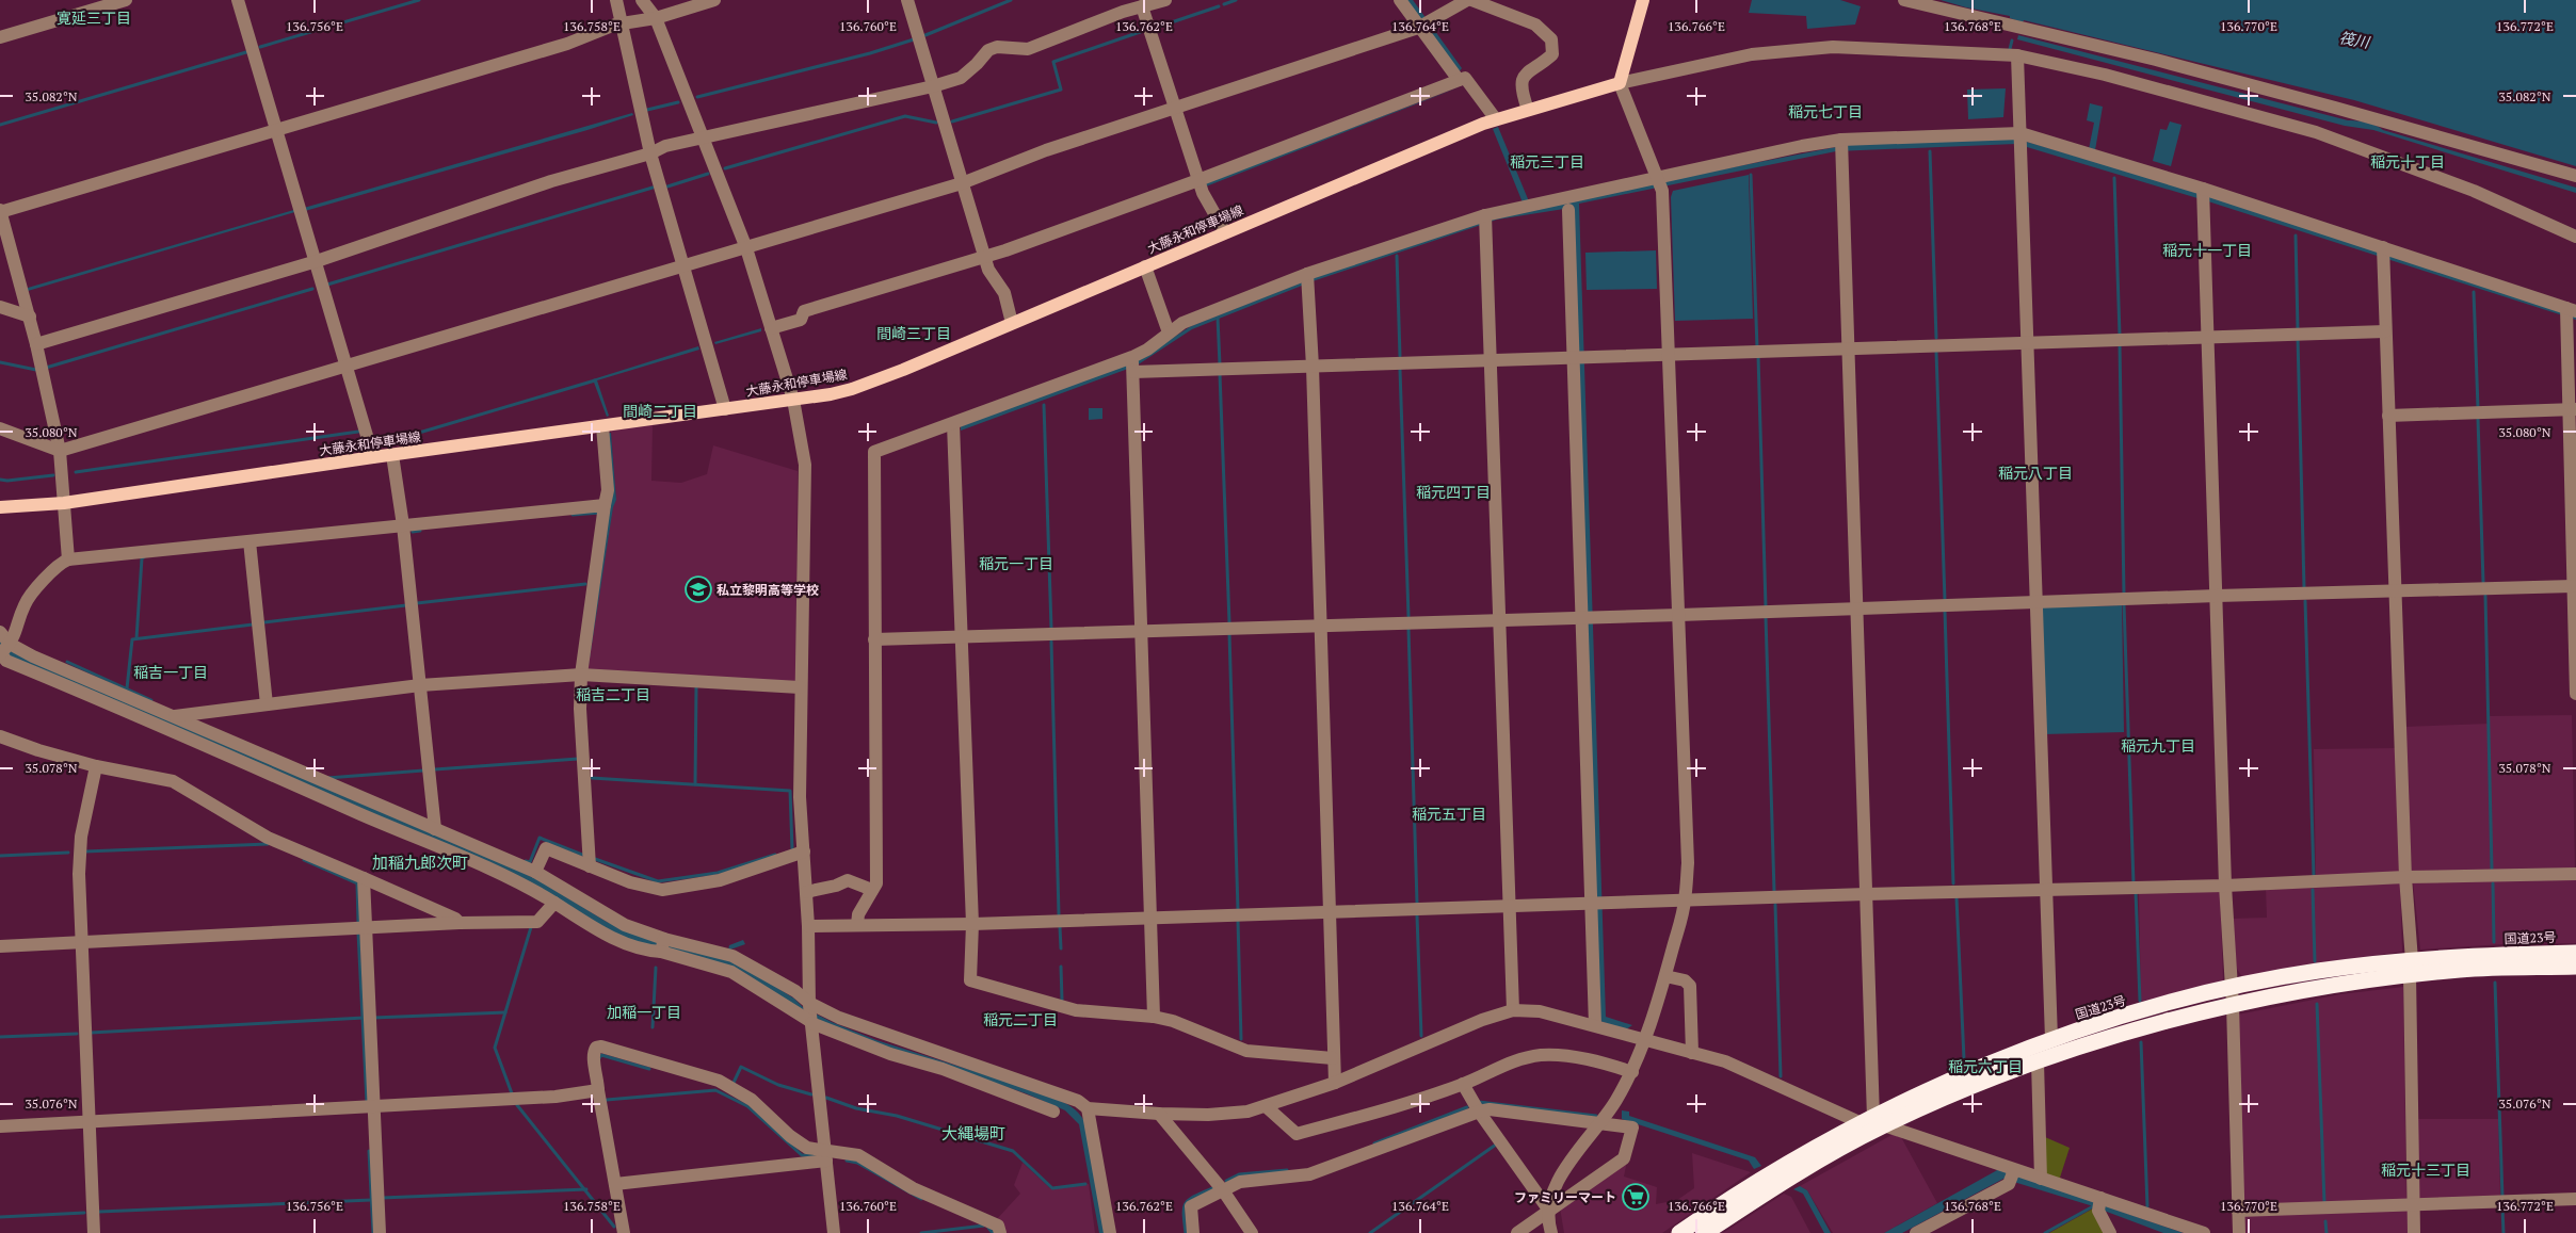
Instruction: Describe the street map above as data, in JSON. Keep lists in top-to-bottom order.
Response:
{
  "streets": {
    "highway": ["国道23号"],
    "main road": ["大藤永和停車場線"]
  },
  "districts": [
    "寛延三丁目",
    "稲元七丁目",
    "稲元三丁目",
    "稲元十丁目",
    "稲元十一丁目",
    "間崎三丁目",
    "間崎二丁目",
    "稲元八丁目",
    "稲元四丁目",
    "稲元一丁目",
    "稲吉一丁目",
    "稲吉二丁目",
    "稲元九丁目",
    "稲元五丁目",
    "加稲九郎次町",
    "加稲一丁目",
    "稲元二丁目",
    "稲元六丁目",
    "大縄場町",
    "稲元十三丁目"
  ],
  "water": ["筏川"],
  "places": {
    "school or university": ["私立黎明高等学校"],
    "supermarket": ["ファミリーマート"]
  },
  "coordinates": [
    "136.756°E",
    "136.758°E",
    "136.760°E",
    "136.762°E",
    "136.764°E",
    "136.766°E",
    "136.768°E",
    "136.770°E",
    "136.772°E",
    "35.082°N",
    "35.080°N",
    "35.078°N",
    "35.076°N"
  ]
}
